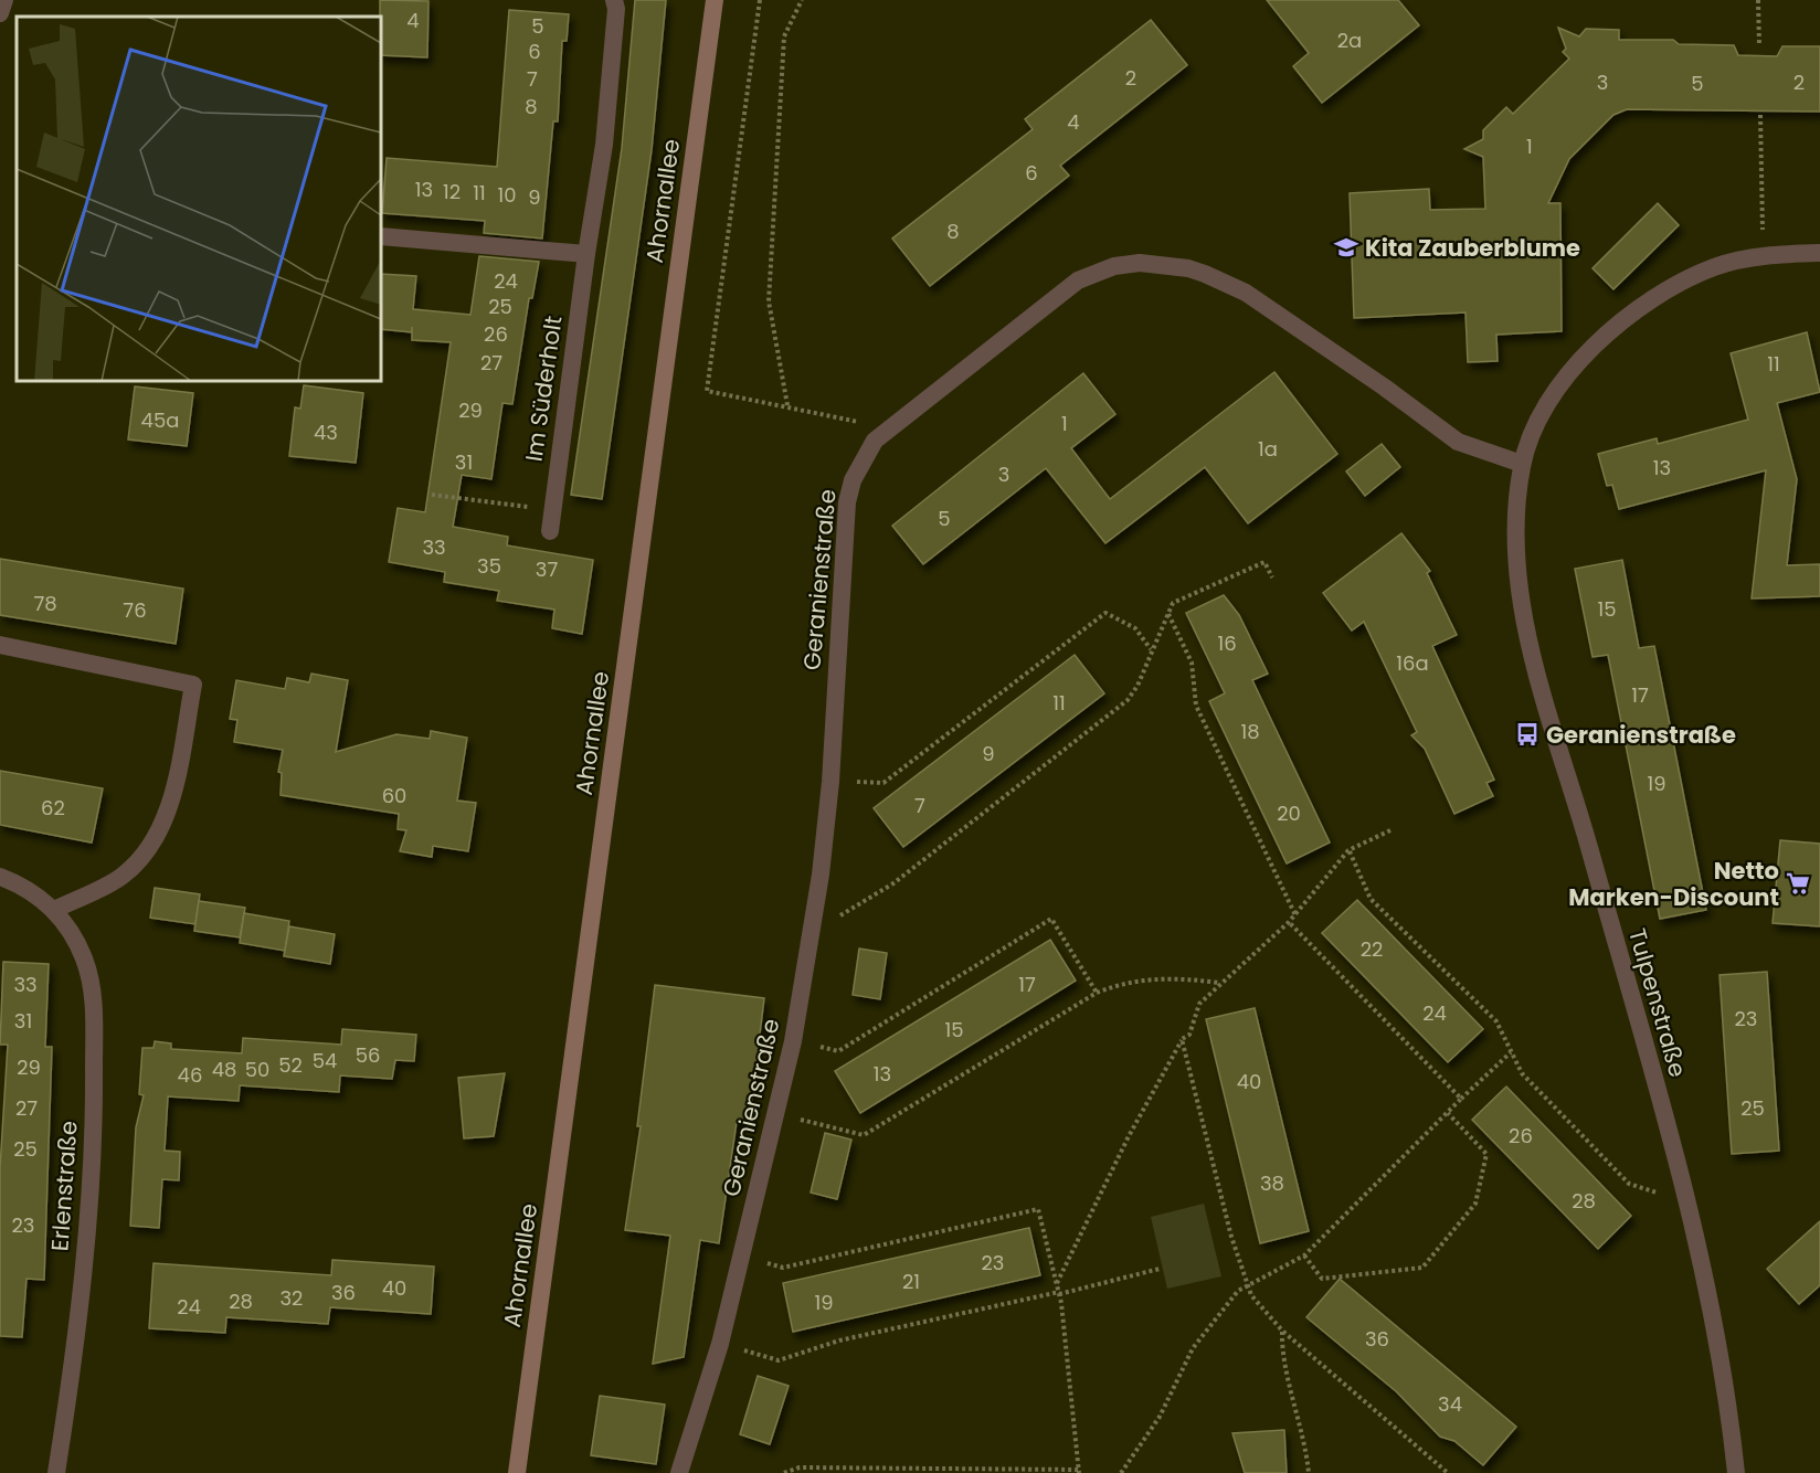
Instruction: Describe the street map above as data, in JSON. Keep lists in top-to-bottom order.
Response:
{
  "streets": {
    "main road": ["Ahornallee"],
    "street": [
      "Im Süderholt",
      "Geranienstraße",
      "Tulpenstraße",
      "Erlenstraße"
    ]
  },
  "crossings": [
    ["Geranienstraße", "Tulpenstraße"]
  ],
  "places": {
    "school or university": ["Kita Zauberblume"],
    "bus stop": ["Geranienstraße"],
    "supermarket": ["Netto Marken-Discount"]
  },
  "house_numbers": [
    "4",
    "5",
    "2a",
    "6",
    "2",
    "7",
    "3",
    "2",
    "5",
    "8",
    "4",
    "1",
    "6",
    "13",
    "12",
    "11",
    "10",
    "9",
    "8",
    "24",
    "25",
    "26",
    "27",
    "11",
    "29",
    "45a",
    "1",
    "43",
    "1a",
    "31",
    "13",
    "3",
    "5",
    "33",
    "35",
    "37",
    "78",
    "15",
    "76",
    "16",
    "16a",
    "17",
    "11",
    "18",
    "9",
    "19",
    "60",
    "7",
    "62",
    "20",
    "22",
    "33",
    "17",
    "24",
    "23",
    "31",
    "15",
    "56",
    "54",
    "52",
    "29",
    "48",
    "50",
    "13",
    "46",
    "40",
    "27",
    "25",
    "26",
    "25",
    "38",
    "28",
    "23",
    "23",
    "21",
    "40",
    "36",
    "32",
    "28",
    "19",
    "24",
    "36",
    "34"
  ]
}
